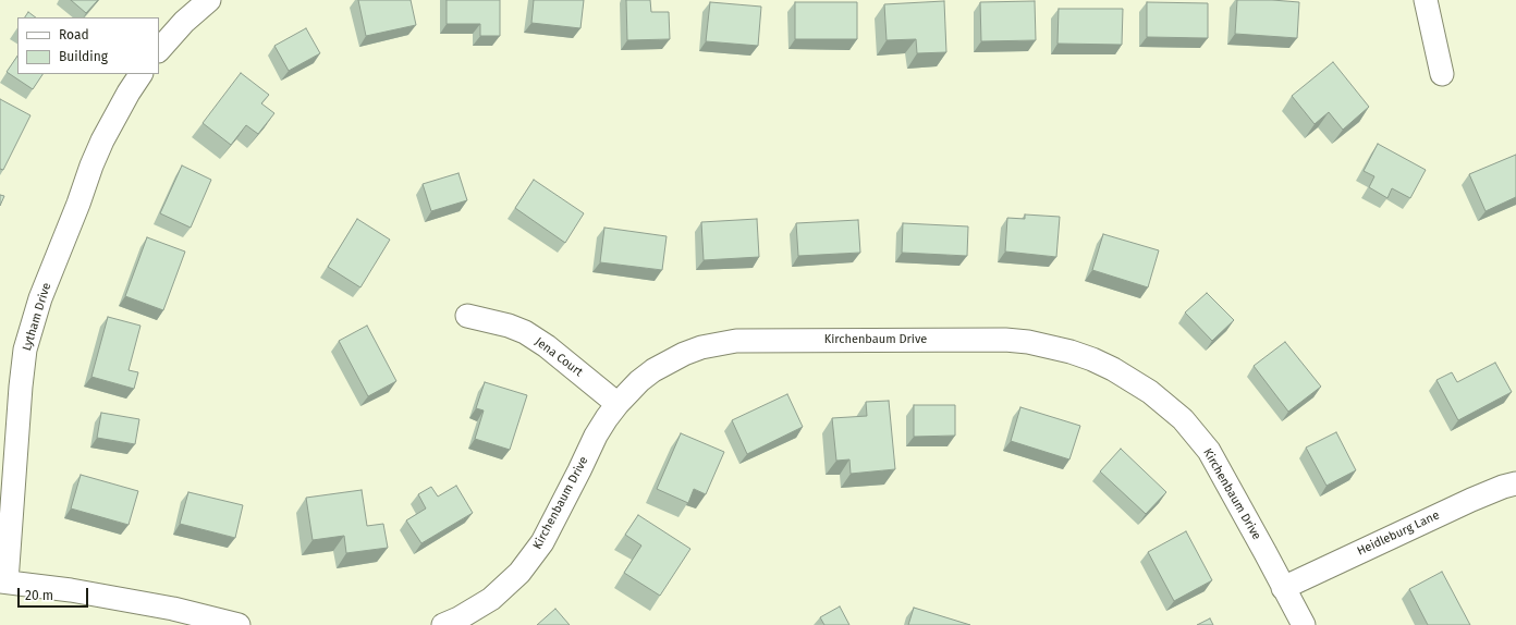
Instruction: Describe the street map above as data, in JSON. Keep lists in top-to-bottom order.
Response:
{
  "streets": {
    "street": [
      "Lytham Drive",
      "Kirchenbaum Drive",
      "Jena Court",
      "Heidleburg Lane"
    ]
  },
  "crossings": [
    ["Kirchenbaum Drive", "Jena Court"],
    ["Kirchenbaum Drive", "Heidleburg Lane"]
  ],
  "legend": ["Road", "Building"],
  "scale_bar": "20 m"
}
